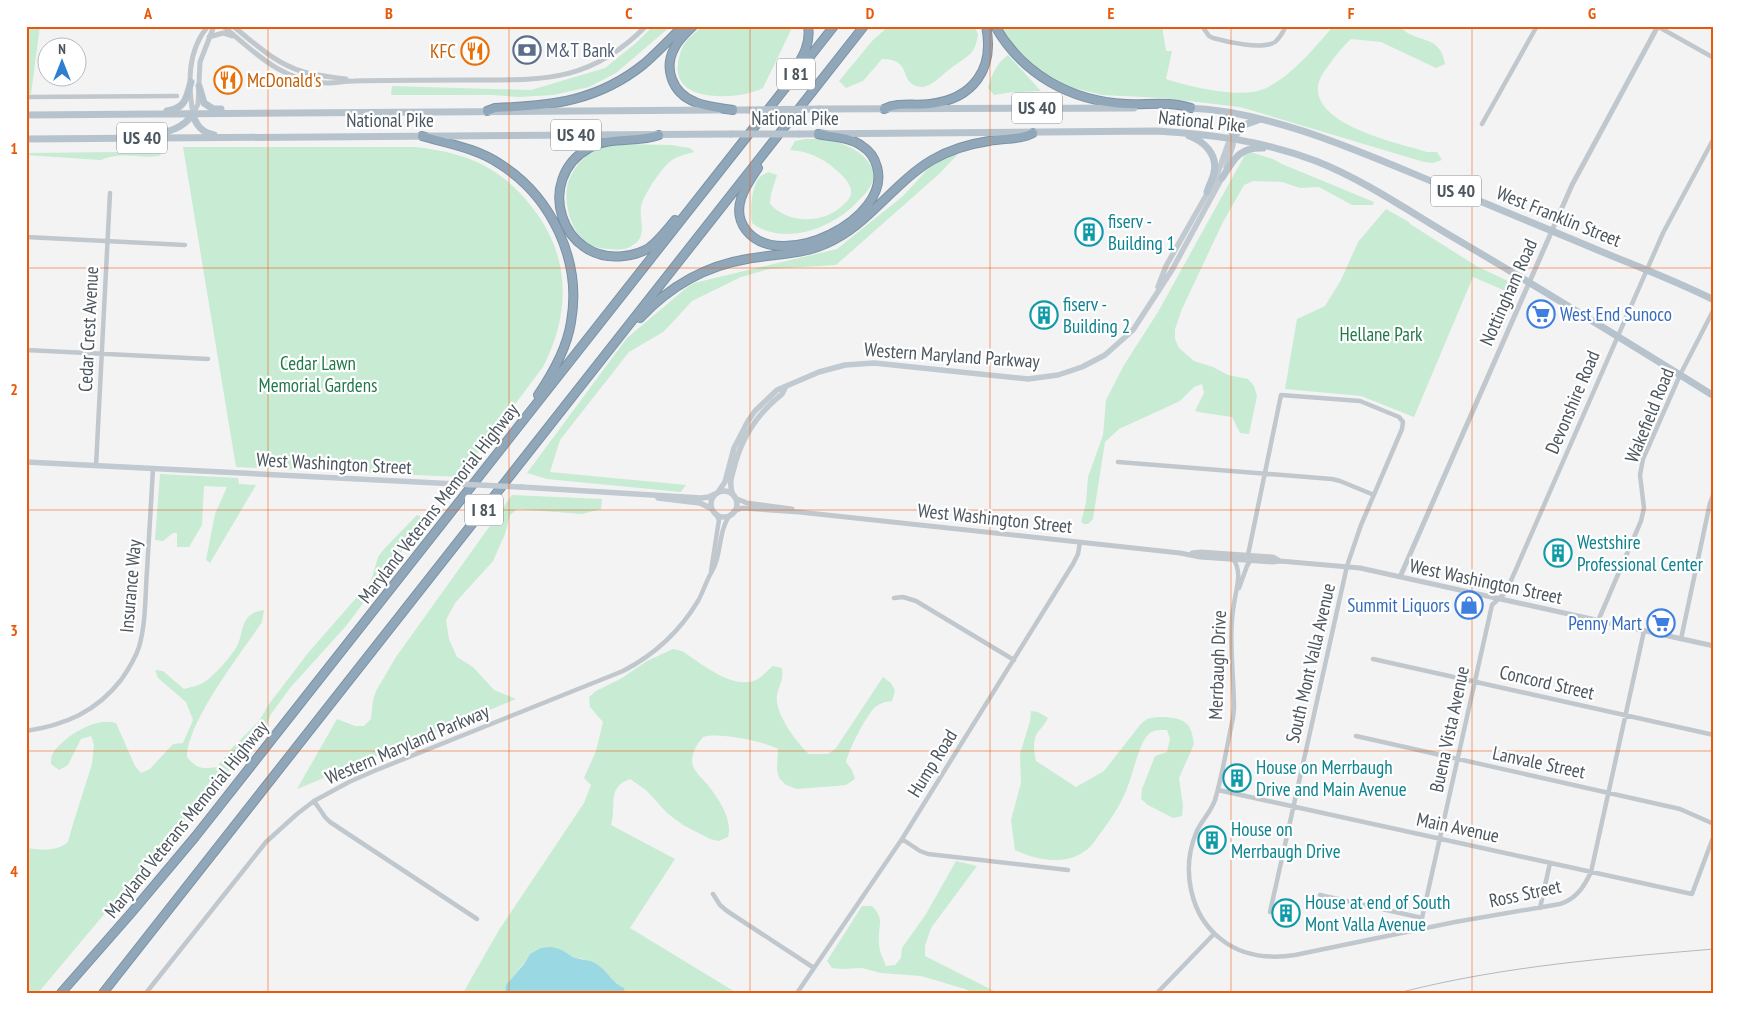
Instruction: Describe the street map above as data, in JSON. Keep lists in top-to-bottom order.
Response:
{
  "streets": {
    "highway": ["I 81", "Maryland Veterans Memorial Highway"],
    "main road": [
      "US 40",
      "National Pike",
      "West Franklin Street",
      "Western Maryland Parkway",
      "West Washington Street"
    ],
    "street": [
      "Nottingham Road",
      "Cedar Crest Avenue",
      "Devonshire Road",
      "Wakefield Road",
      "Insurance Way",
      "South Mont Valla Avenue",
      "Merrbaugh Drive",
      "Concord Street",
      "Buena Vista Avenue",
      "Lanvale Street",
      "Hump Road",
      "Main Avenue",
      "Ross Street"
    ]
  },
  "crossings": [
    ["US 40", "National Pike"],
    ["US 40", "Nottingham Road"],
    ["US 40", "Devonshire Road"],
    ["US 40", "Wakefield Road"],
    ["National Pike", "West Franklin Street"],
    ["National Pike", "Nottingham Road"],
    ["National Pike", "Western Maryland Parkway"],
    ["West Franklin Street", "Nottingham Road"],
    ["West Franklin Street", "Devonshire Road"],
    ["Nottingham Road", "West Washington Street"],
    ["Cedar Crest Avenue", "West Washington Street"],
    ["Western Maryland Parkway", "West Washington Street"],
    ["Devonshire Road", "West Washington Street"],
    ["Devonshire Road", "Buena Vista Avenue"],
    ["Wakefield Road", "West Washington Street"],
    ["West Washington Street", "Insurance Way"],
    ["West Washington Street", "South Mont Valla Avenue"],
    ["West Washington Street", "Merrbaugh Drive"],
    ["West Washington Street", "Buena Vista Avenue"],
    ["West Washington Street", "Hump Road"],
    ["West Washington Street", "Ross Street"],
    ["South Mont Valla Avenue", "Merrbaugh Drive"],
    ["South Mont Valla Avenue", "Main Avenue"],
    ["Merrbaugh Drive", "Main Avenue"],
    ["Merrbaugh Drive", "Ross Street"],
    ["Concord Street", "Buena Vista Avenue"],
    ["Concord Street", "Ross Street"],
    ["Buena Vista Avenue", "Lanvale Street"],
    ["Buena Vista Avenue", "Main Avenue"],
    ["Buena Vista Avenue", "Ross Street"],
    ["Lanvale Street", "Ross Street"],
    ["Main Avenue", "Ross Street"]
  ],
  "parks": ["Hellane Park", "Cedar Lawn Memorial Gardens"],
  "places": {
    "bank": ["M&T Bank"],
    "restaurant": ["KFC", "McDonald's"],
    "building": [
      "fiserv - Building 1",
      "fiserv - Building 2",
      "Westshire Professional Center",
      "House on Merrbaugh Drive and Main Avenue",
      "House on Merrbaugh Drive",
      "House at end of South Mont Valla Avenue"
    ],
    "supermarket": ["West End Sunoco", "Penny Mart"],
    "shop": ["Summit Liquors"]
  },
  "north": "top",
  "grid": {
    "columns": [
      "A",
      "B",
      "C",
      "D",
      "E",
      "F",
      "G"
    ],
    "rows": [
      "1",
      "2",
      "3",
      "4"
    ]
  }
}
